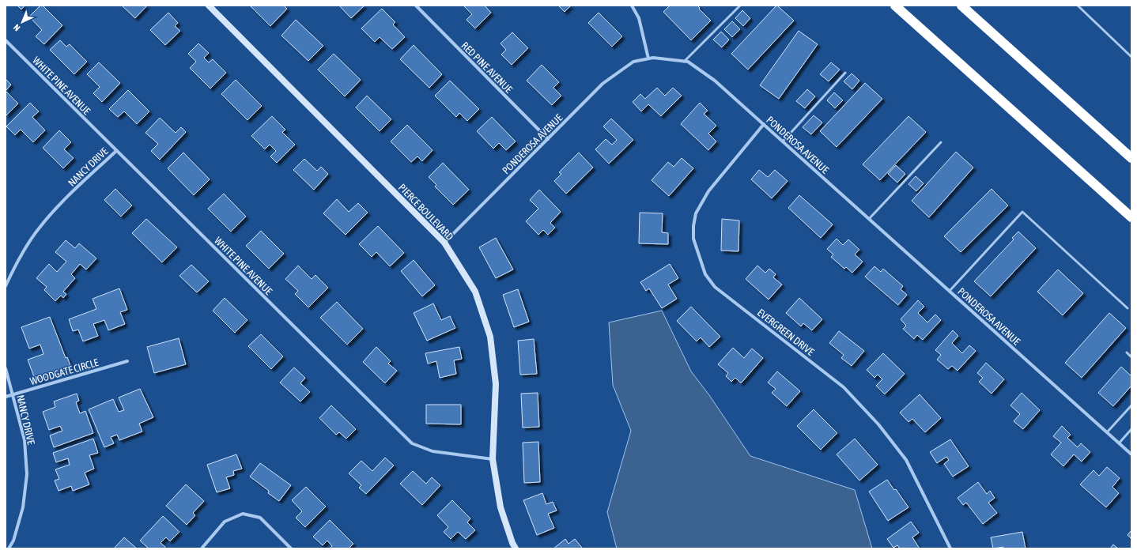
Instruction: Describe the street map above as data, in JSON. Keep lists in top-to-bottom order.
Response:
{
  "streets": {
    "street": [
      "RED PINE AVENUE",
      "WHITE PINE AVENUE",
      "PONDEROSA AVENUE",
      "NANCY DRIVE",
      "PIERCE BOULEVARD",
      "EVERGREEN DRIVE",
      "WOODGATE CIRCLE"
    ]
  },
  "crossings": [
    ["RED PINE AVENUE", "PONDEROSA AVENUE"],
    ["WHITE PINE AVENUE", "NANCY DRIVE"],
    ["WHITE PINE AVENUE", "PIERCE BOULEVARD"],
    ["PONDEROSA AVENUE", "PIERCE BOULEVARD"],
    ["PONDEROSA AVENUE", "EVERGREEN DRIVE"],
    ["NANCY DRIVE", "WOODGATE CIRCLE"]
  ],
  "north": "bottom left"
}
